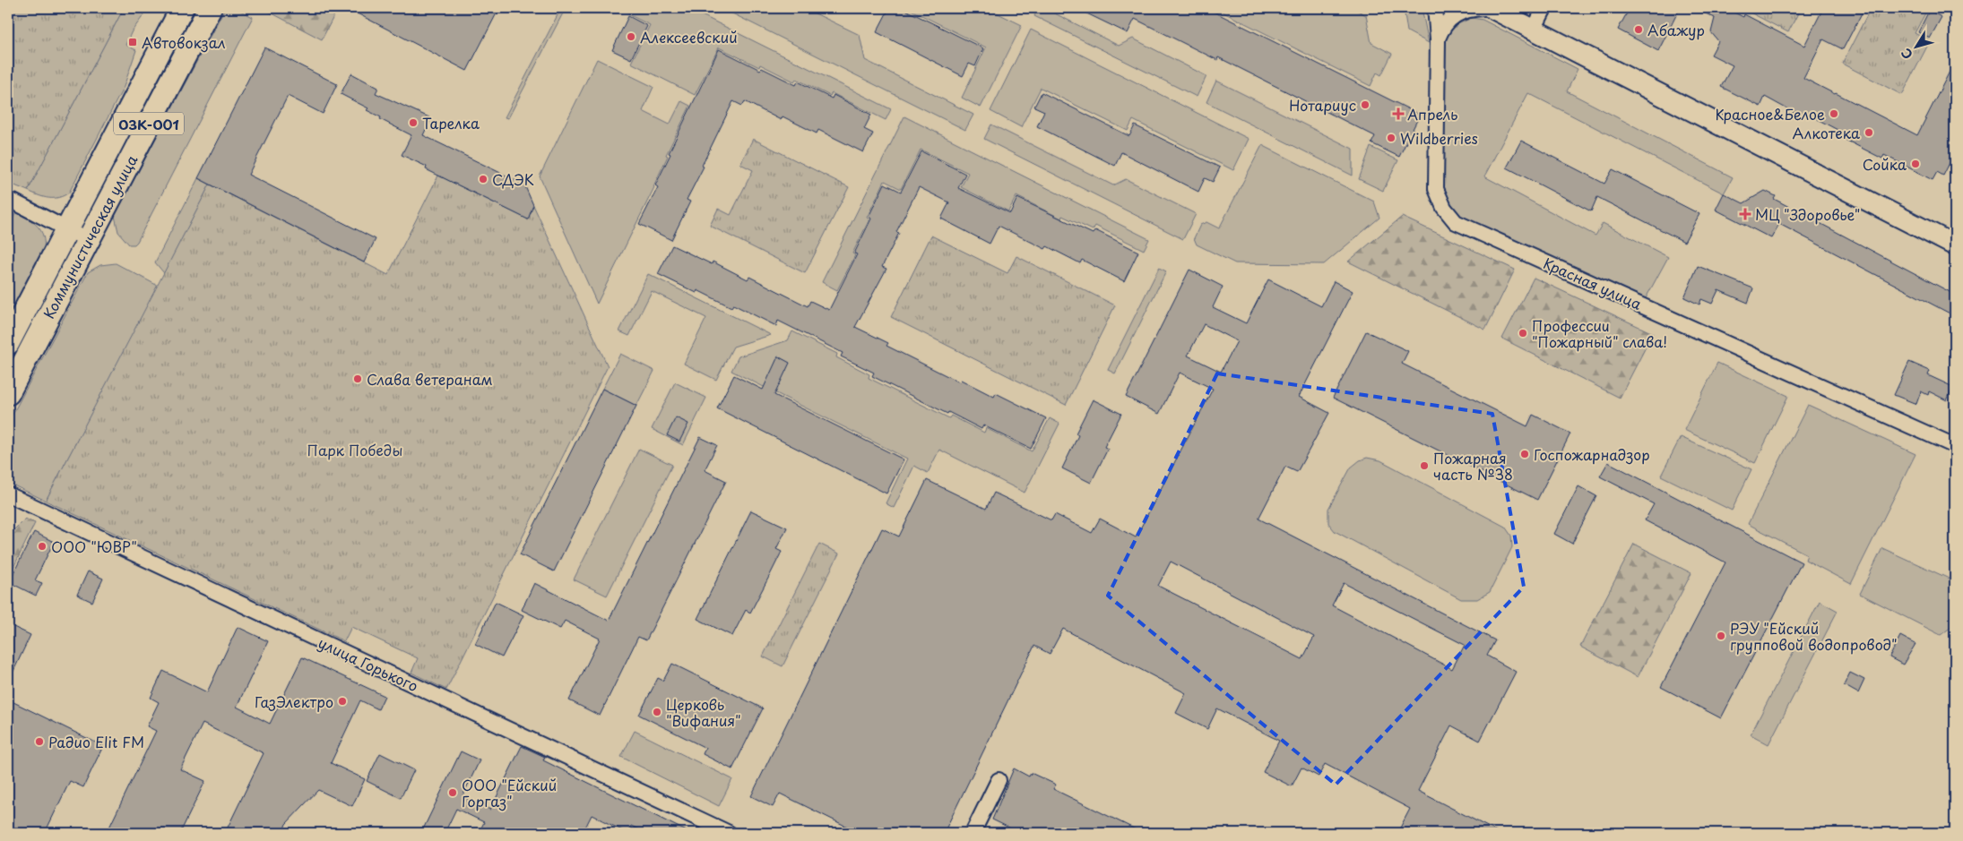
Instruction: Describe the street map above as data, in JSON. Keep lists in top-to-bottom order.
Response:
{
  "streets": {
    "main road": ["03К-001", "Коммунистическая улица"],
    "street": ["Красная улица", "улица Горького"]
  },
  "parks": ["Парк Победы"],
  "places": {
    "other": [
      "Абажур",
      "Алексеевский",
      "Нотариус",
      "Красное&Белое",
      "Тарелка",
      "Алкотека",
      "Wildberries",
      "Сойка",
      "СДЭК",
      "Профессии \"Пожарный\" слава!",
      "Слава ветеранам",
      "Госпожарнадзор",
      "Пожарная часть №38",
      "ООО \"ЮВР\"",
      "РЭУ \"Ейский групповой водопровод\"",
      "ГазЭлектро",
      "Церковь \"Вифания\"",
      "Радио Elit FM",
      "ООО \"Ейский Горгаз\""
    ],
    "transit": ["Автовокзал"],
    "health": ["Апрель", "МЦ \"Здоровье\""]
  },
  "north": "bottom left"
}
